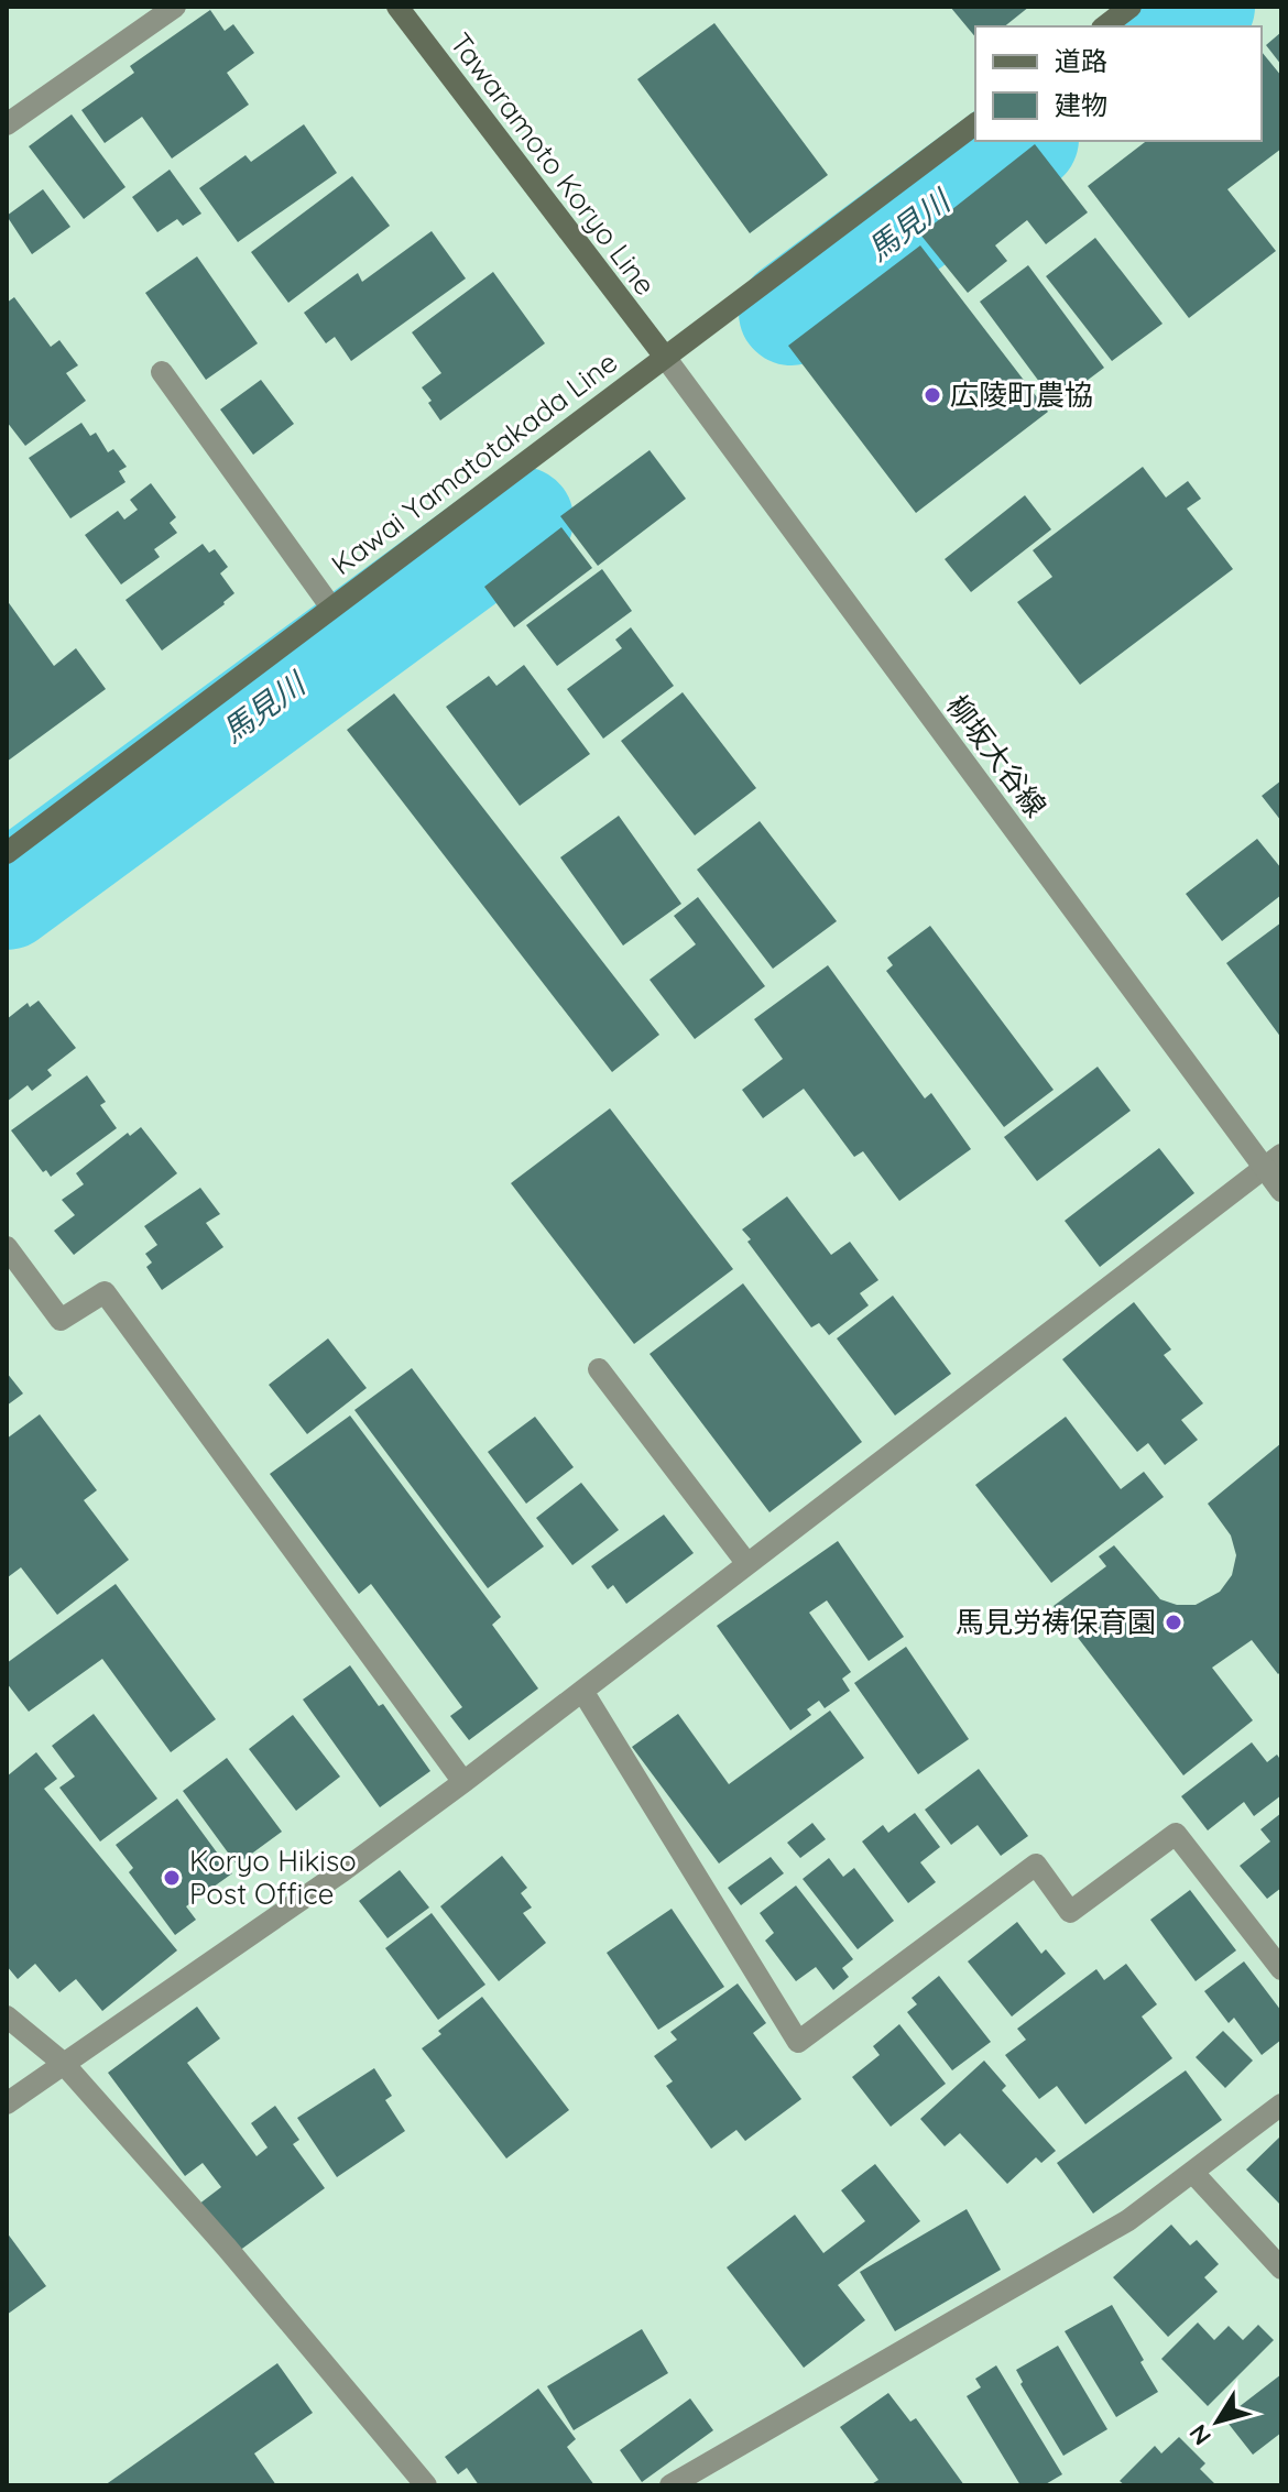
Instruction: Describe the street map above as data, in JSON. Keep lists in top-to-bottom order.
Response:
{
  "streets": {
    "main road": ["Tawaramoto Koryo Line", "Kawai Yamatotakada Line"],
    "street": ["柳坂大谷線"]
  },
  "crossings": [
    ["Tawaramoto Koryo Line", "Kawai Yamatotakada Line"],
    ["Tawaramoto Koryo Line", "柳坂大谷線"],
    ["Kawai Yamatotakada Line", "柳坂大谷線"]
  ],
  "water": ["馬見川"],
  "places": ["広陵町農協", "馬見労祷保育園", "Koryo Hikiso Post Office"],
  "legend": ["道路", "建物"],
  "north": "bottom left"
}
